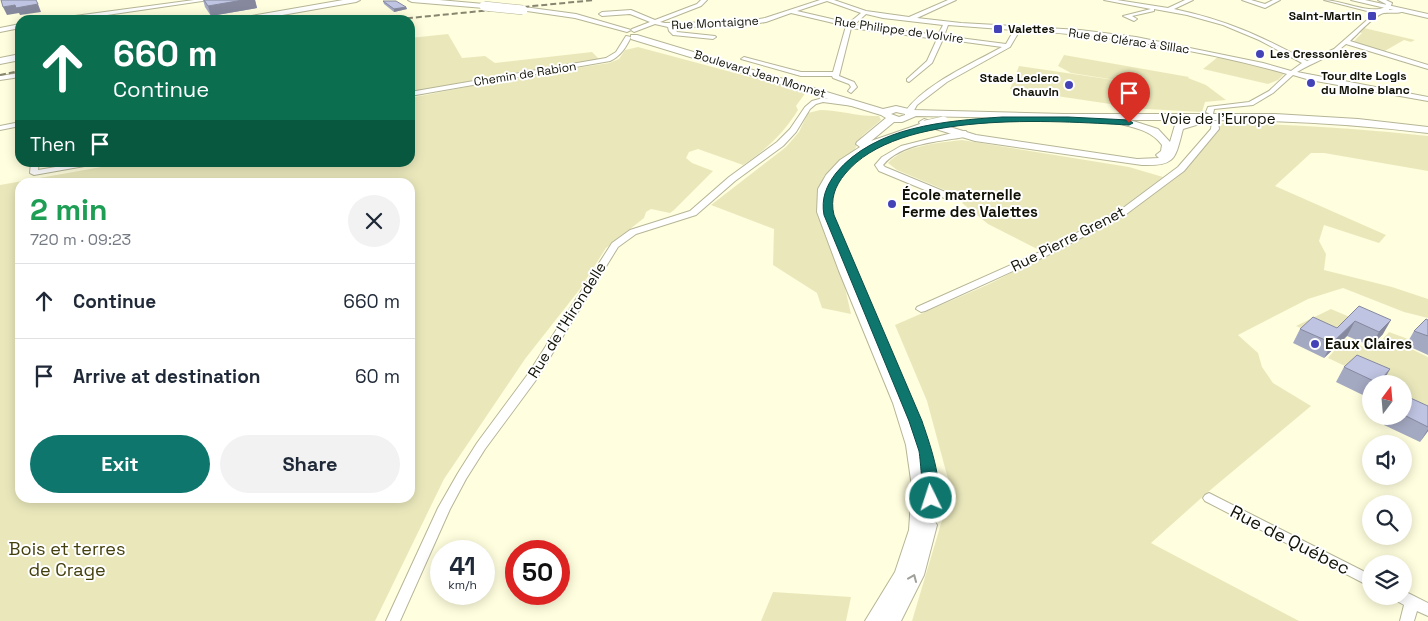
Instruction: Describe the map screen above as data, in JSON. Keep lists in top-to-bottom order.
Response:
{
  "streets": {
    "main road": ["Boulevard Jean Monnet", "Voie de l'Europe"],
    "street": [
      "Rue Montaigne",
      "Rue Philippe de Volvire",
      "Rue de Clérac à Sillac",
      "Chemin de Rabion",
      "Rue Pierre Grenet",
      "Rue de l'Hirondelle",
      "Rue de Québec"
    ]
  },
  "crossings": [
    ["Rue Montaigne", "Rue Philippe de Volvire"],
    ["Rue Montaigne", "Rue de Clérac à Sillac"],
    ["Rue Montaigne", "Chemin de Rabion"],
    ["Rue Montaigne", "Boulevard Jean Monnet"],
    ["Chemin de Rabion", "Boulevard Jean Monnet"],
    ["Boulevard Jean Monnet", "Rue de l'Hirondelle"]
  ],
  "parks": ["Bois et terres de Crage"],
  "places": {
    "transit": ["Saint-Martin", "Valettes"],
    "other": [
      "Les Cressonières",
      "Tour dite Logis du Moine blanc",
      "Stade Leclerc Chauvin",
      "École maternelle Ferme des Valettes",
      "Eaux Claires"
    ]
  },
  "north": "top",
  "page": {
    "turn": ["660 m", "Continue"],
    "then": "Then",
    "heading": ["2 min", "720 m · 09:23"],
    "list": [
      {
        "name": "Continue",
        "value": "660 m"
      },
      {
        "name": "Arrive at destination",
        "value": "60 m"
      }
    ],
    "buttons": ["Exit", "Share"],
    "speed": "41 km/h",
    "limit": "50"
  }
}
